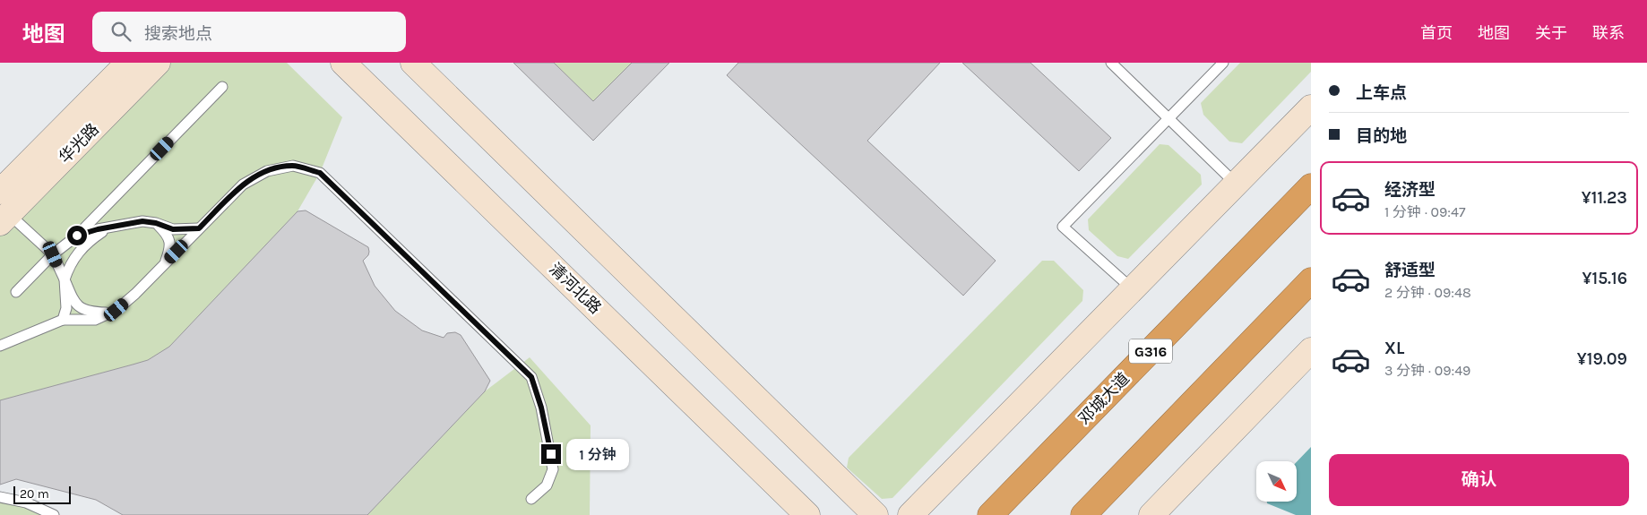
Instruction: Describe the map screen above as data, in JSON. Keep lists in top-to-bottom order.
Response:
{
  "streets": {
    "highway": ["G316", "邓城大道"],
    "main road": ["华光路", "清河北路"]
  },
  "scale_bar": "20 m",
  "north": "bottom right",
  "page": {
    "header": "地图",
    "search": "搜索地点",
    "nav": [
      "首页",
      "地图",
      "关于",
      "联系"
    ],
    "banner": ["上车点", "目的地"],
    "list": [
      {
        "name": "经济型",
        "note": "1 分钟 · 09:47",
        "value": "¥11.23"
      },
      {
        "name": "舒适型",
        "note": "2 分钟 · 09:48",
        "value": "¥15.16"
      },
      {
        "name": "XL",
        "note": "3 分钟 · 09:49",
        "value": "¥19.09"
      }
    ],
    "bubble": "1 分钟",
    "buttons": "确认",
    "scale": "20 m"
  }
}
